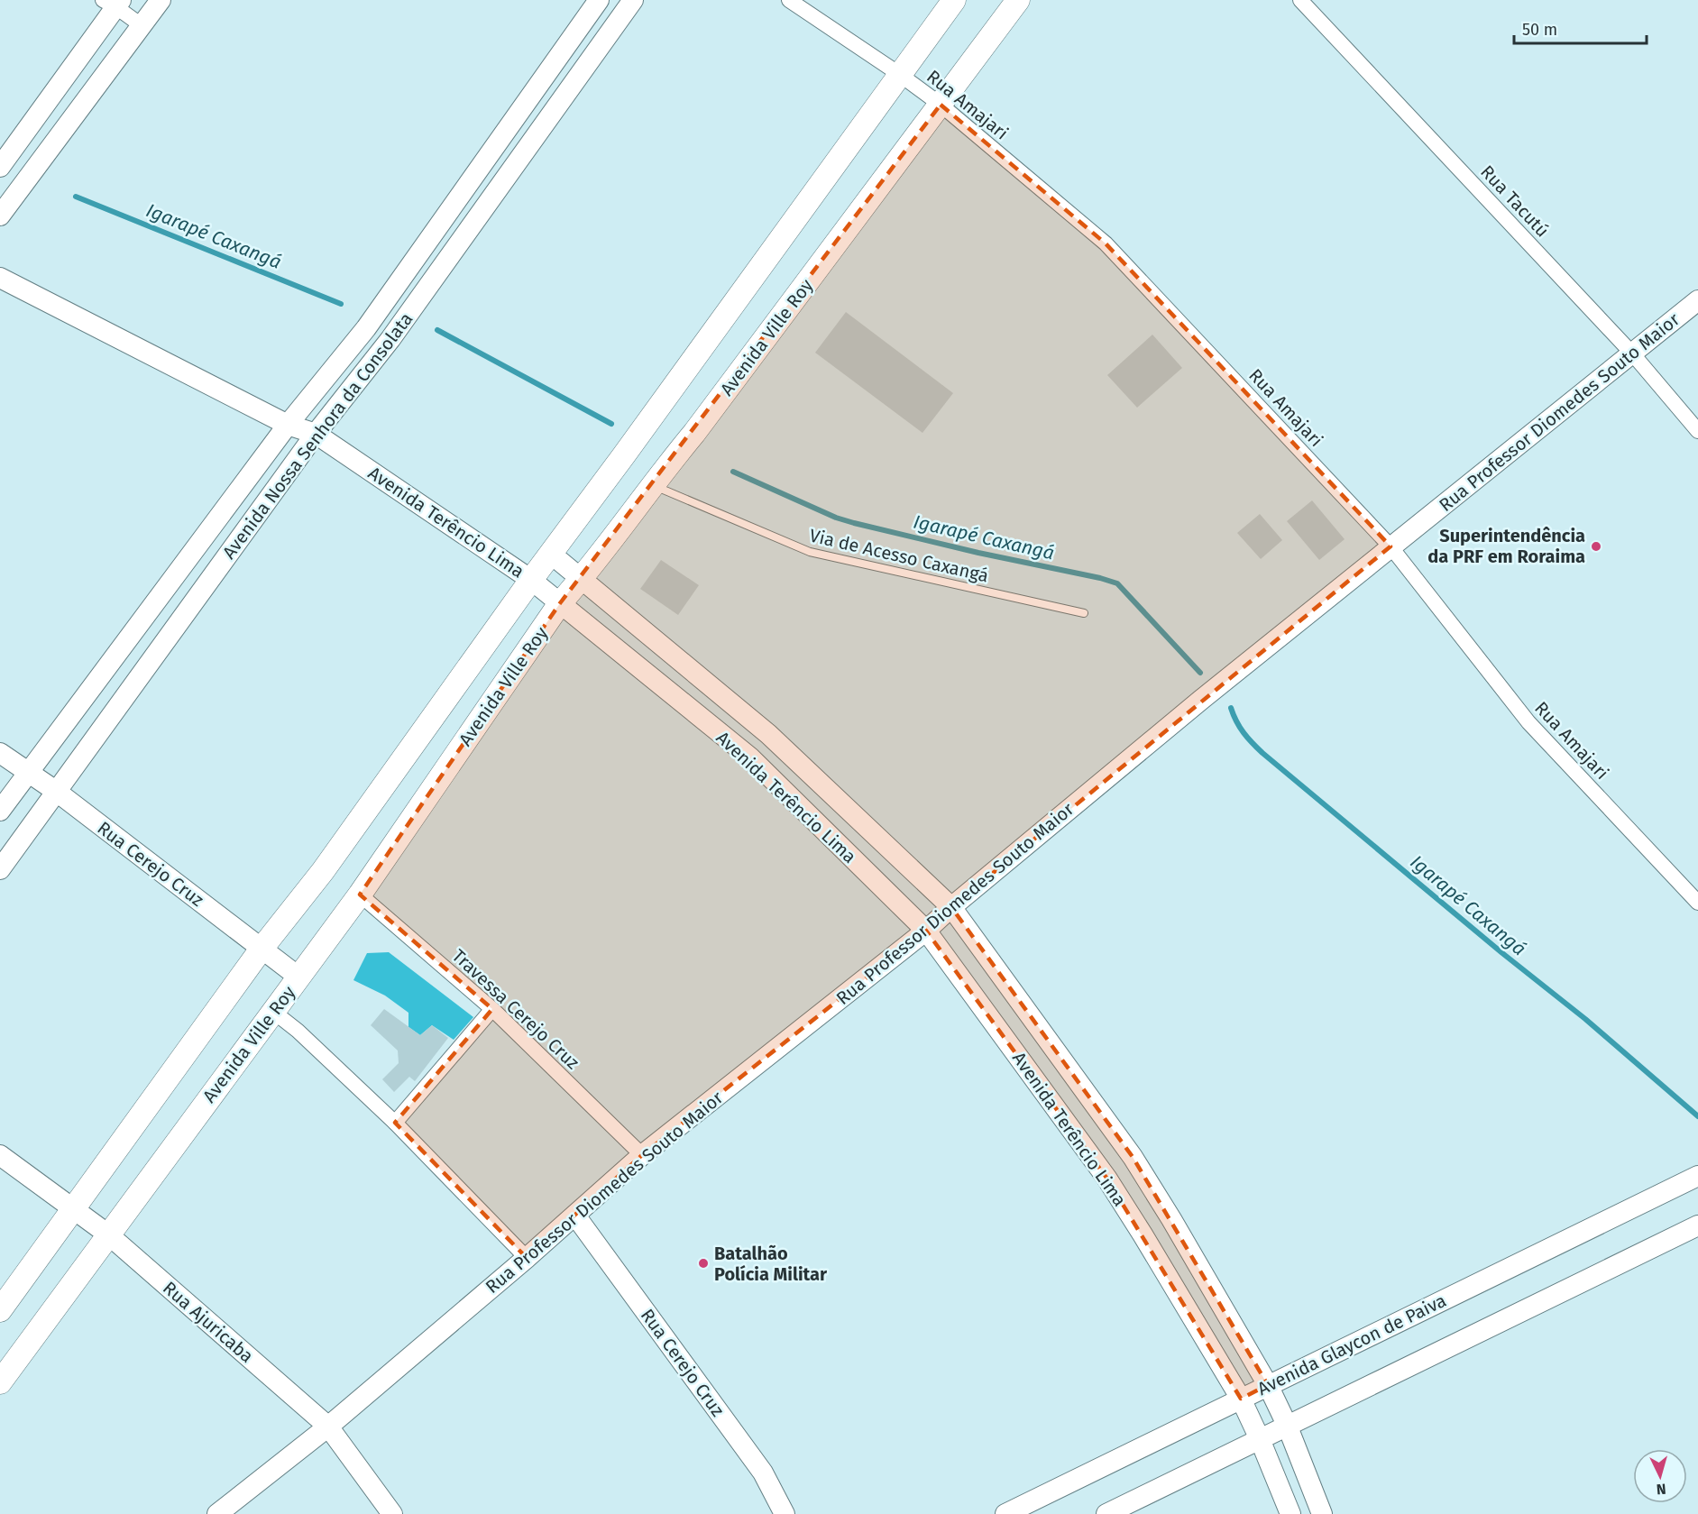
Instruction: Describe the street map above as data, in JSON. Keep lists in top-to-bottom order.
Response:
{
  "streets": {
    "main road": [
      "Avenida Ville Roy",
      "Rua Professor Diomedes Souto Maior",
      "Avenida Nossa Senhora da Consolata",
      "Avenida Terêncio Lima",
      "Rua Cerejo Cruz",
      "Rua Ajuricaba",
      "Avenida Glaycon de Paiva"
    ],
    "street": ["Rua Amajari", "Rua Tacutú", "Travessa Cerejo Cruz"],
    "lane": ["Via de Acesso Caxangá"]
  },
  "crossings": [
    ["Rua Amajari", "Avenida Ville Roy"],
    ["Rua Amajari", "Rua Professor Diomedes Souto Maior"],
    ["Rua Tacutú", "Rua Professor Diomedes Souto Maior"],
    ["Avenida Ville Roy", "Avenida Terêncio Lima"],
    ["Avenida Ville Roy", "Via de Acesso Caxangá"],
    ["Avenida Ville Roy", "Rua Cerejo Cruz"],
    ["Avenida Ville Roy", "Travessa Cerejo Cruz"],
    ["Avenida Ville Roy", "Rua Ajuricaba"],
    ["Rua Professor Diomedes Souto Maior", "Avenida Terêncio Lima"],
    ["Rua Professor Diomedes Souto Maior", "Rua Cerejo Cruz"],
    ["Rua Professor Diomedes Souto Maior", "Travessa Cerejo Cruz"],
    ["Rua Professor Diomedes Souto Maior", "Rua Ajuricaba"],
    ["Avenida Nossa Senhora da Consolata", "Avenida Terêncio Lima"],
    ["Avenida Nossa Senhora da Consolata", "Rua Cerejo Cruz"],
    ["Avenida Terêncio Lima", "Avenida Glaycon de Paiva"]
  ],
  "water": ["Igarapé Caxangá"],
  "places": ["Superintendência da PRF em Roraima", "Batalhão Polícia Militar"],
  "scale_bar": "50 m",
  "north": "bottom"
}
